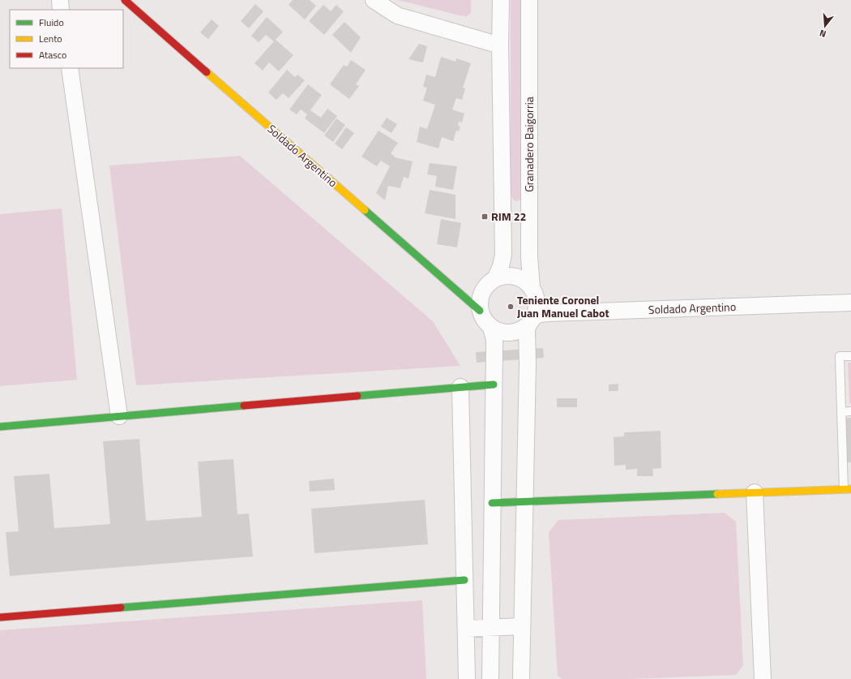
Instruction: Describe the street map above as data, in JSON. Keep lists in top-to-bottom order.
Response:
{
  "streets": {
    "street": ["Granadero Baigorria", "Soldado Argentino"]
  },
  "crossings": [
    ["Granadero Baigorria", "Soldado Argentino"]
  ],
  "places": {
    "transit": ["RIM 22"],
    "other": ["Teniente Coronel Juan Manuel Cabot"]
  },
  "legend": ["Fluido", "Lento", "Atasco"],
  "north": "bottom"
}
